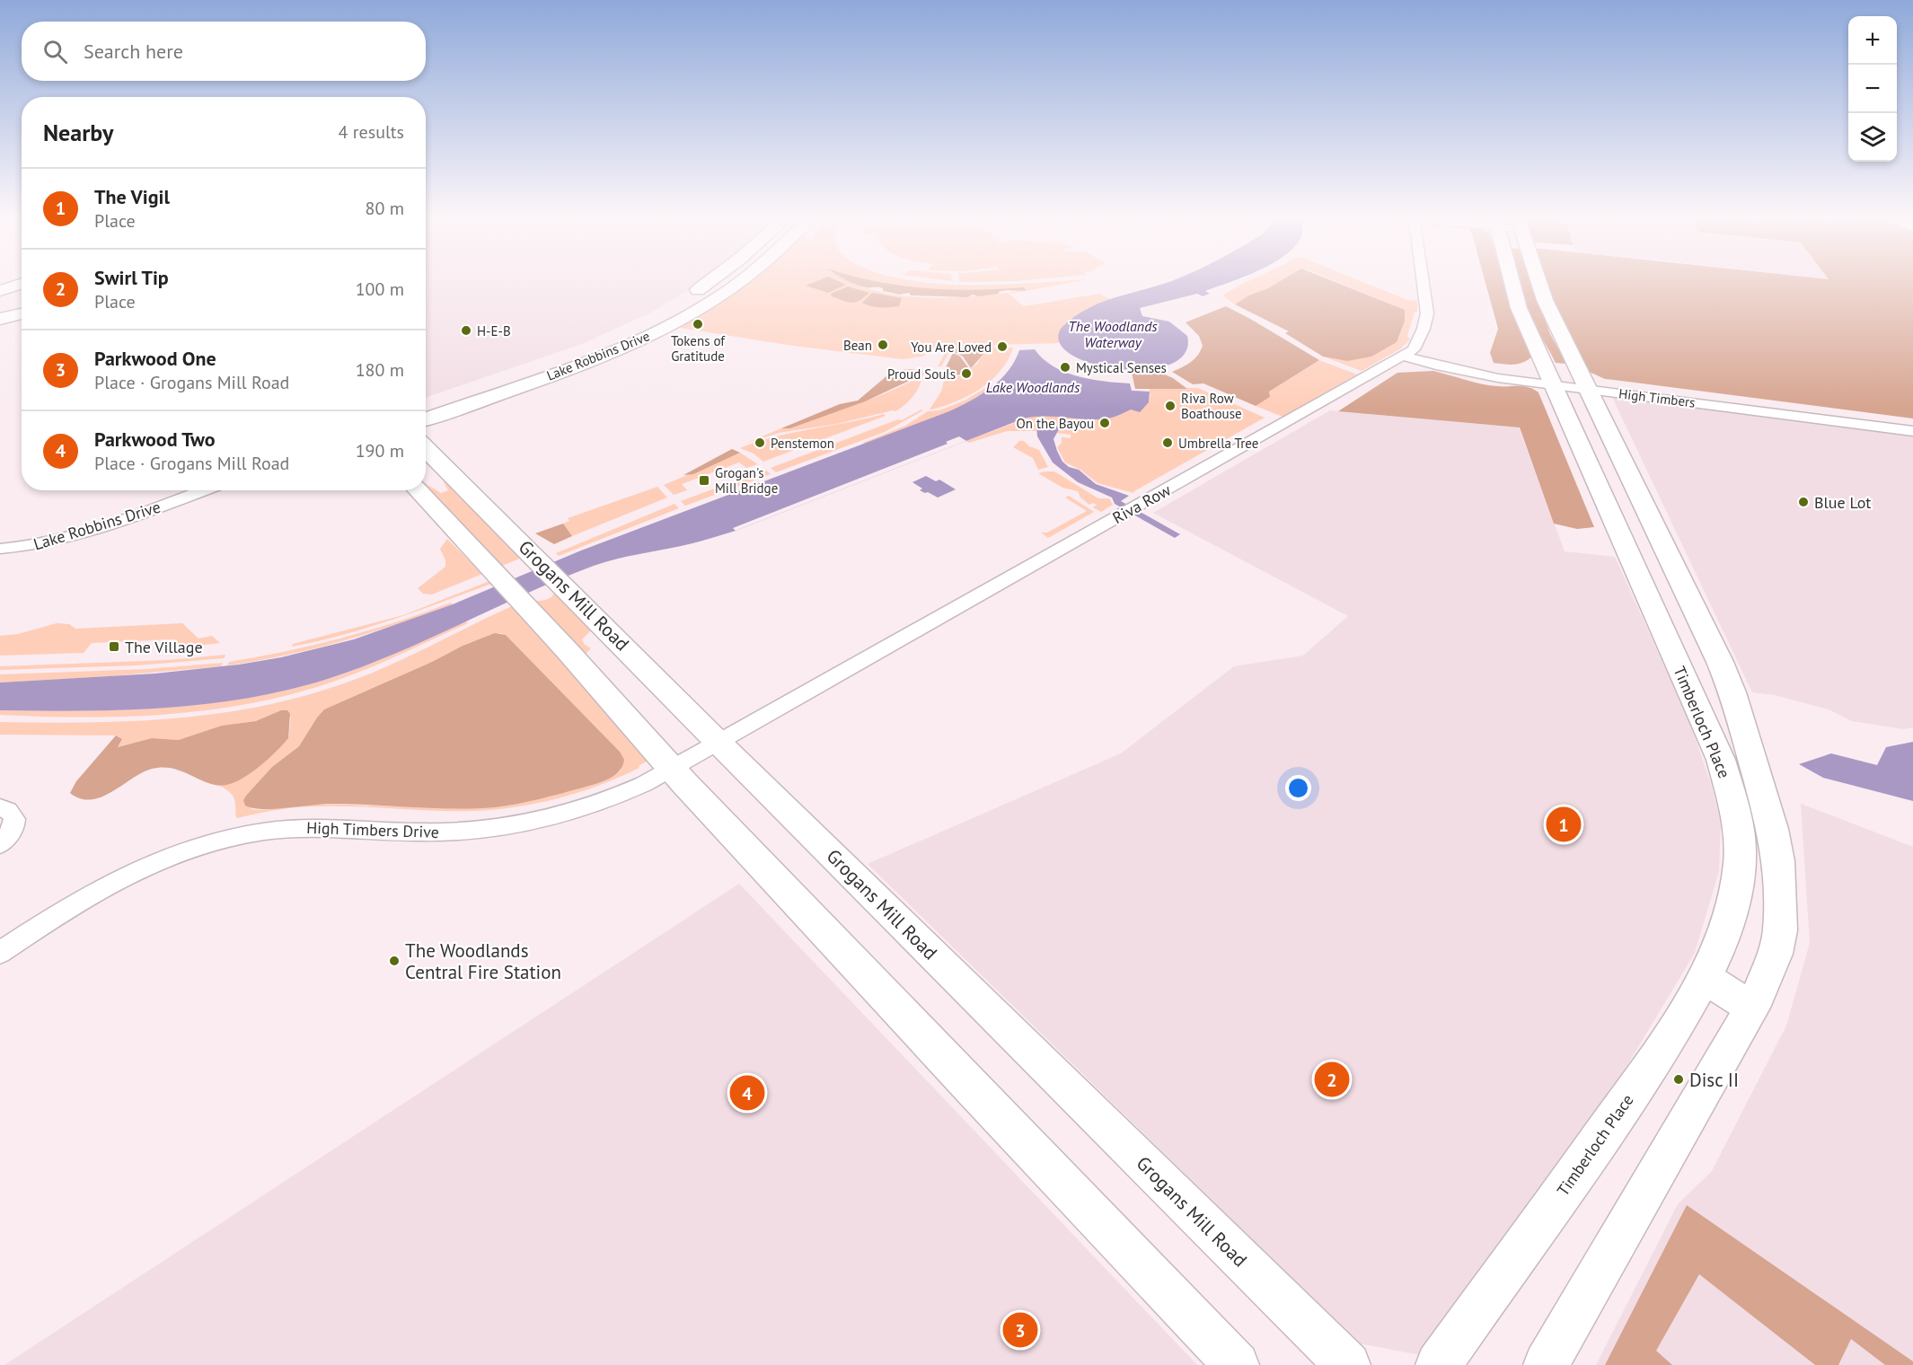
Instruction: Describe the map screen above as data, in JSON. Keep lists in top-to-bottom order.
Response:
{
  "streets": {
    "street": [
      "Lake Robbins Drive",
      "High Timbers",
      "Riva Row",
      "Grogans Mill Road",
      "Timberloch Place",
      "High Timbers Drive"
    ]
  },
  "crossings": [
    ["High Timbers", "Riva Row"],
    ["High Timbers", "Timberloch Place"],
    ["Riva Row", "High Timbers Drive"],
    ["Grogans Mill Road", "High Timbers Drive"]
  ],
  "water": ["The Woodlands Waterway", "Lake Woodlands"],
  "places": {
    "other": [
      "Tokens of Gratitude",
      "H-E-B",
      "Bean",
      "You Are Loved",
      "Mystical Senses",
      "Proud Souls",
      "Riva Row Boathouse",
      "On the Bayou",
      "Penstemon",
      "Umbrella Tree",
      "Blue Lot",
      "The Woodlands Central Fire Station",
      "Disc II"
    ],
    "transit": ["Grogan's Mill Bridge", "The Village"]
  },
  "page": {
    "map_buttons": ["+", "−"],
    "search": "Search here",
    "heading": ["Nearby", "4 results"],
    "list": [
      {
        "mark": "1",
        "name": "The Vigil",
        "note": "Place",
        "value": "80 m"
      },
      {
        "mark": "2",
        "name": "Swirl Tip",
        "note": "Place",
        "value": "100 m"
      },
      {
        "mark": "3",
        "name": "Parkwood One",
        "note": "Place · Grogans Mill Road",
        "value": "180 m"
      },
      {
        "mark": "4",
        "name": "Parkwood Two",
        "note": "Place · Grogans Mill Road",
        "value": "190 m"
      }
    ],
    "pins": [
      "1",
      "2",
      "4",
      "3"
    ]
  }
}
